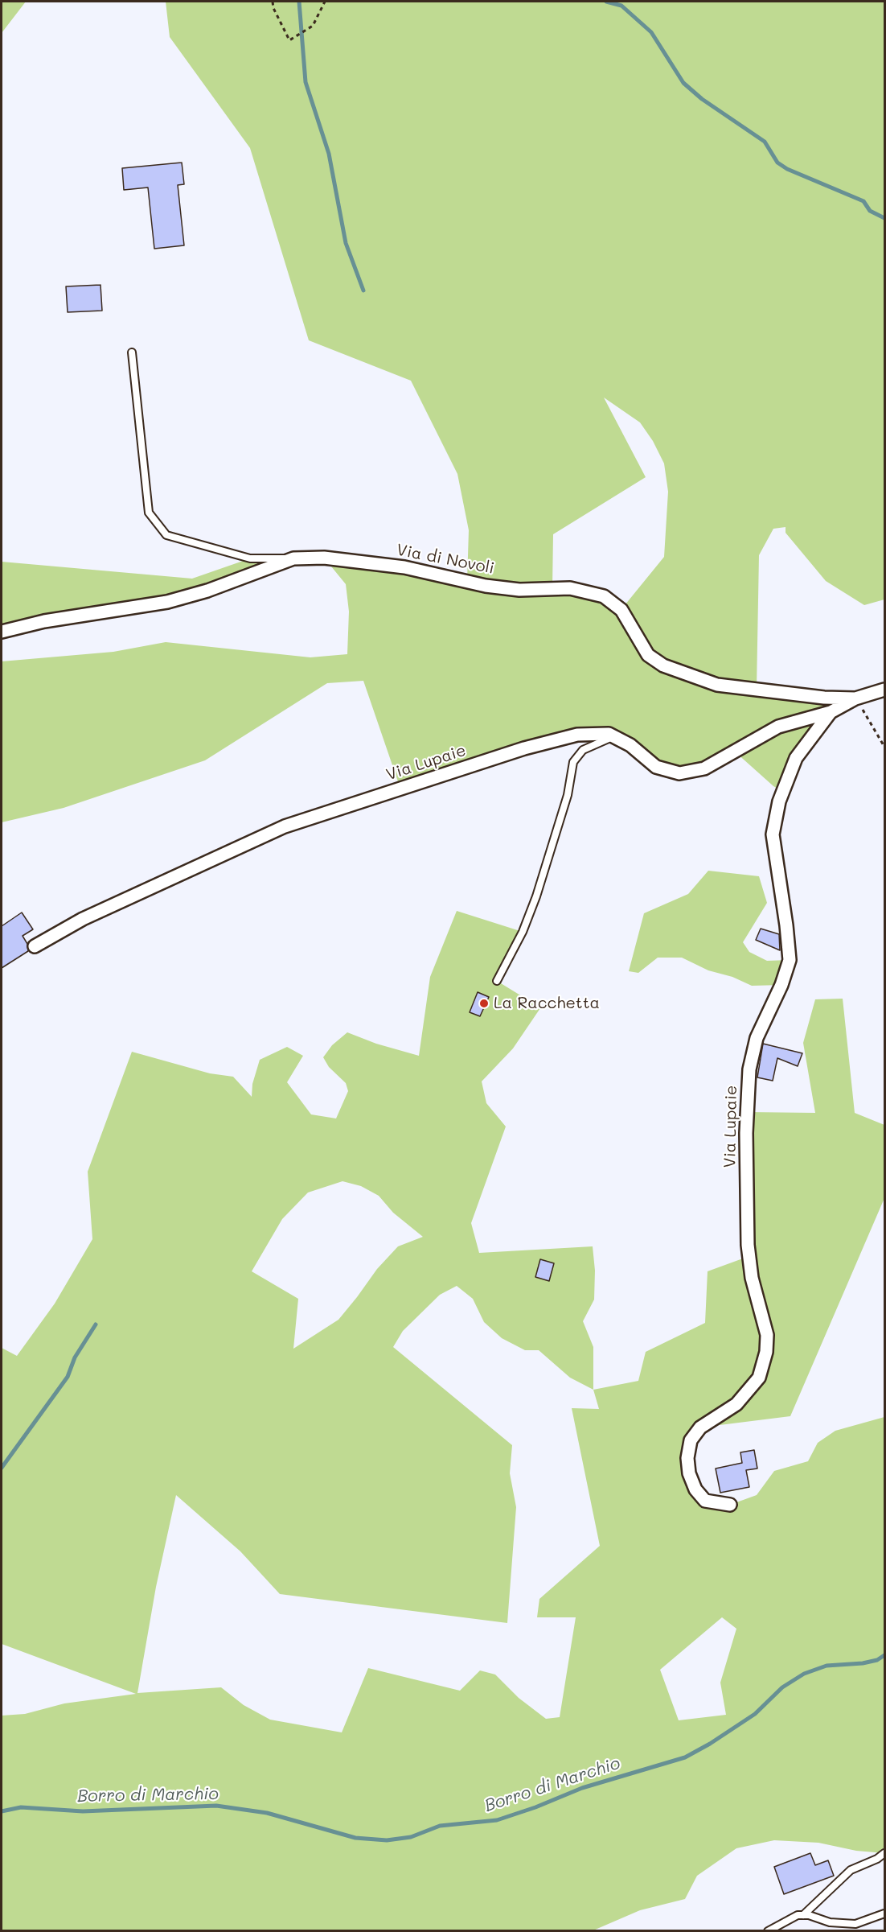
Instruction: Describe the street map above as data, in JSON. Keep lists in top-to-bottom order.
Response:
{
  "streets": {
    "street": ["Via di Novoli", "Via Lupaie"]
  },
  "crossings": [
    ["Via di Novoli", "Via Lupaie"]
  ],
  "water": ["Borro di Marchio"],
  "places": ["La Racchetta"]
}
